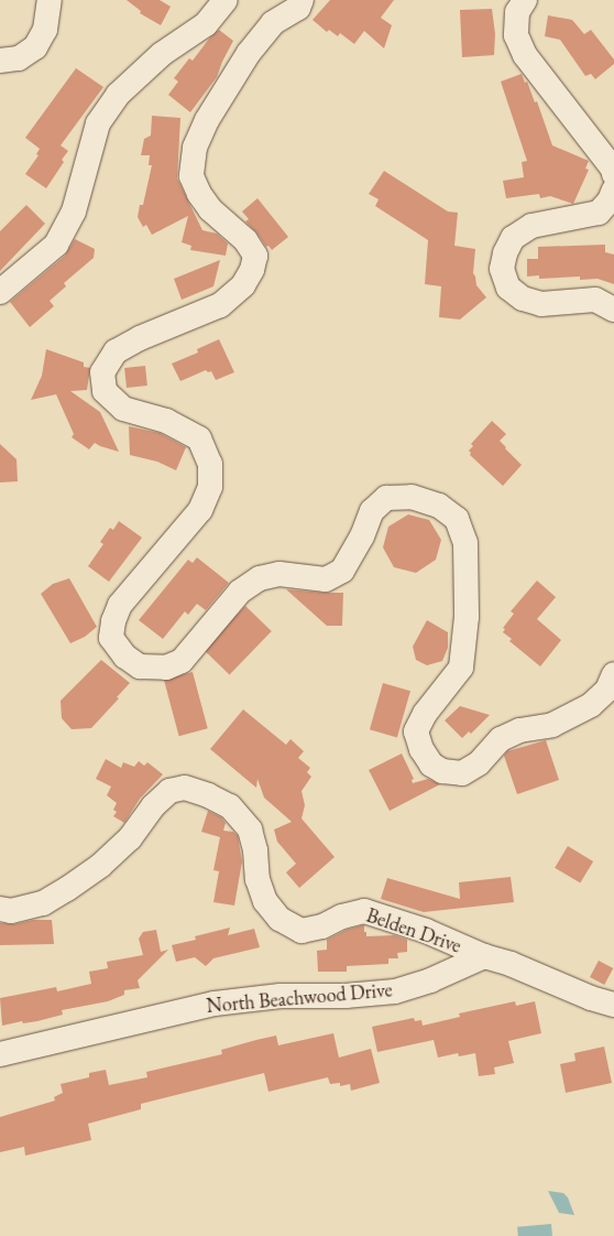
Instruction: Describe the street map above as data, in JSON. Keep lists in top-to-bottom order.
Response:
{
  "streets": {
    "street": ["Belden Drive", "North Beachwood Drive"]
  },
  "crossings": [
    ["Belden Drive", "North Beachwood Drive"]
  ]
}
